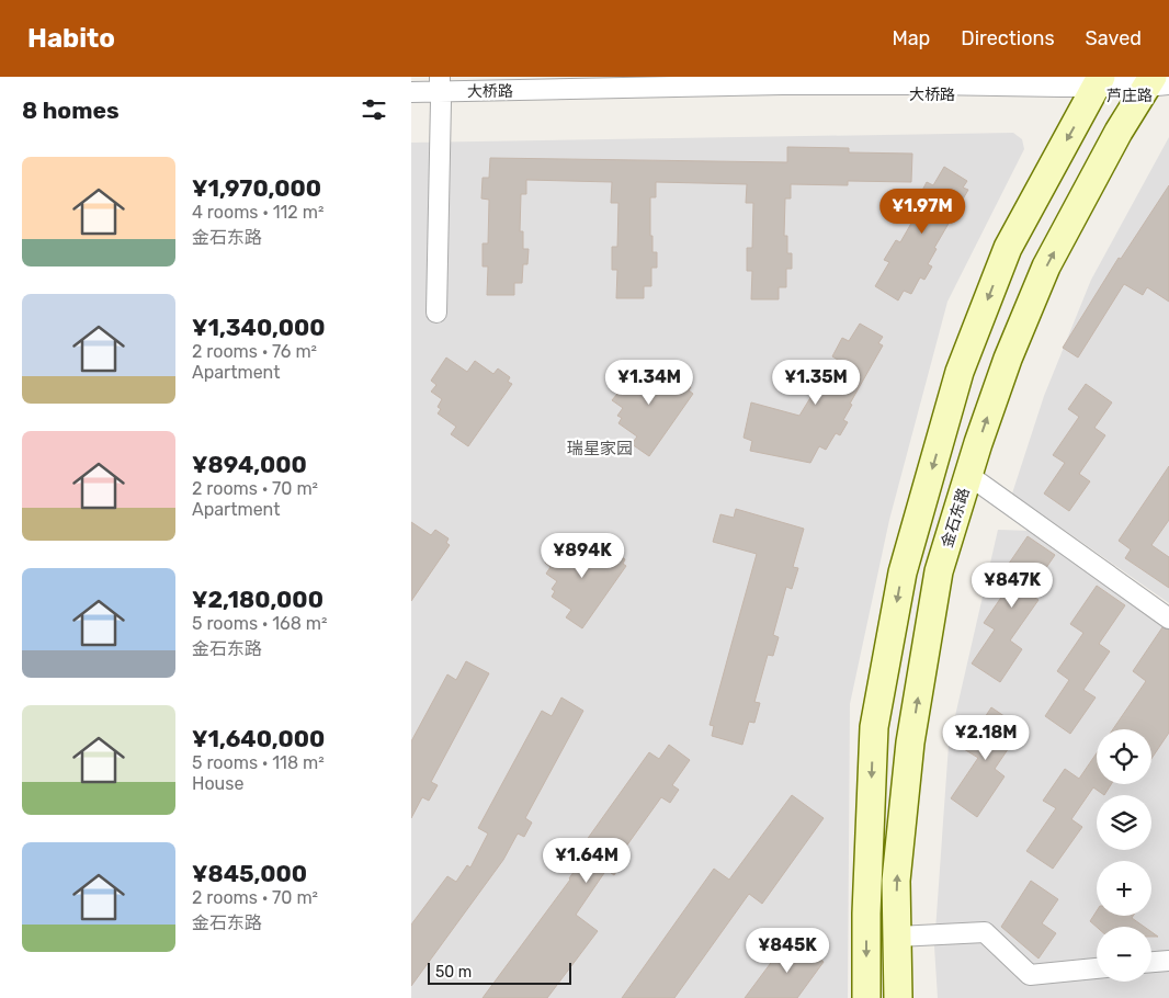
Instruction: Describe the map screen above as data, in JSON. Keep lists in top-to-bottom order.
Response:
{
  "streets": {
    "main road": ["金石东路"],
    "street": ["大桥路", "芦庄路"]
  },
  "crossings": [
    ["大桥路", "芦庄路"],
    ["芦庄路", "金石东路"]
  ],
  "districts": ["瑞星家园"],
  "scale_bar": "50 m",
  "page": {
    "header": "Habito",
    "nav": ["Map", "Directions", "Saved"],
    "heading": "8 homes",
    "list": [
      {
        "name": "¥1,970,000",
        "note": "4 rooms · 112 m² · 金石东路"
      },
      {
        "name": "¥1,340,000",
        "note": "2 rooms · 76 m² · Apartment"
      },
      {
        "name": "¥894,000",
        "note": "2 rooms · 70 m² · Apartment"
      },
      {
        "name": "¥2,180,000",
        "note": "5 rooms · 168 m² · 金石东路"
      },
      {
        "name": "¥1,640,000",
        "note": "5 rooms · 118 m² · House"
      },
      {
        "name": "¥845,000",
        "note": "2 rooms · 70 m² · 金石东路"
      }
    ],
    "price": [
      "¥1.97M",
      "¥1.34M",
      "¥1.35M",
      "¥894K",
      "¥847K",
      "¥2.18M",
      "¥1.64M",
      "¥845K"
    ],
    "map_buttons": ["+", "−"],
    "scale": "50 m"
  }
}
